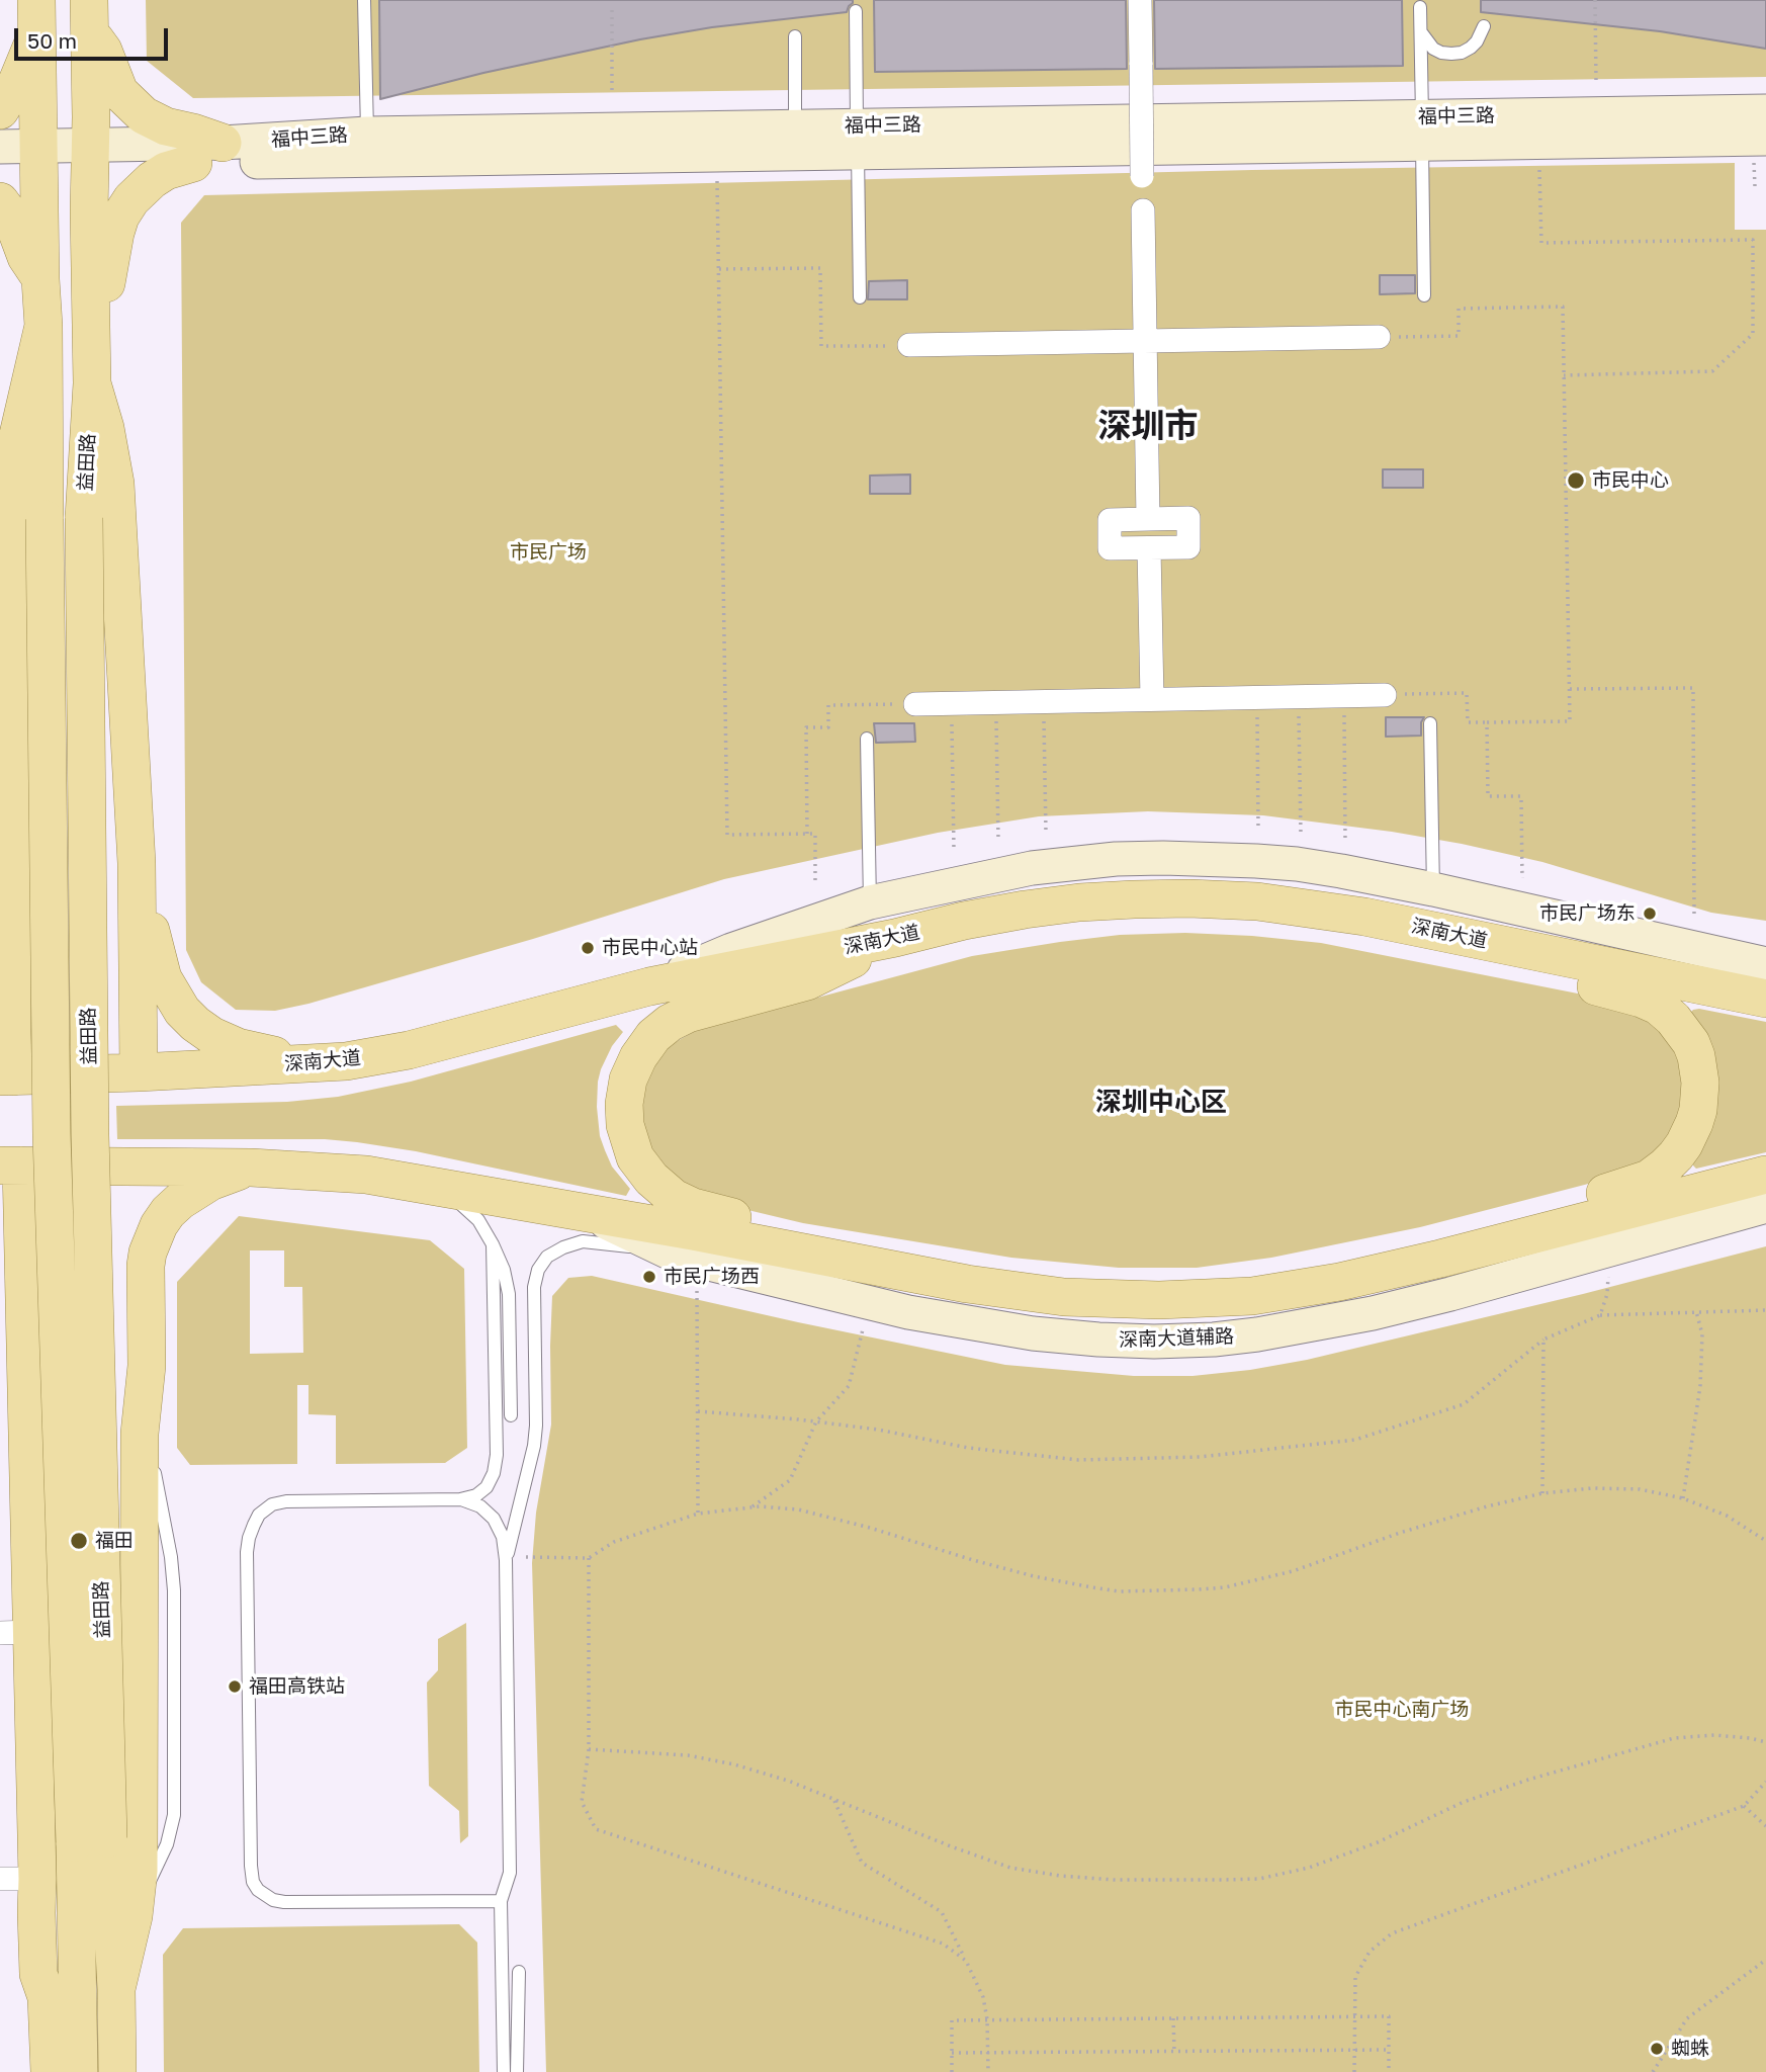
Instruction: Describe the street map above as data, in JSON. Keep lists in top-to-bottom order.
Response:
{
  "streets": {
    "main road": ["益田路", "深南大道"],
    "street": ["福中三路", "深南大道辅路"]
  },
  "crossings": [
    ["福中三路", "益田路"]
  ],
  "districts": ["深圳市", "深圳中心区"],
  "parks": ["市民广场", "市民中心南广场"],
  "places": [
    "市民中心",
    "市民广场东",
    "市民中心站",
    "市民广场西",
    "福田",
    "福田高铁站",
    "蜘蛛"
  ],
  "scale_bar": "50 m"
}
